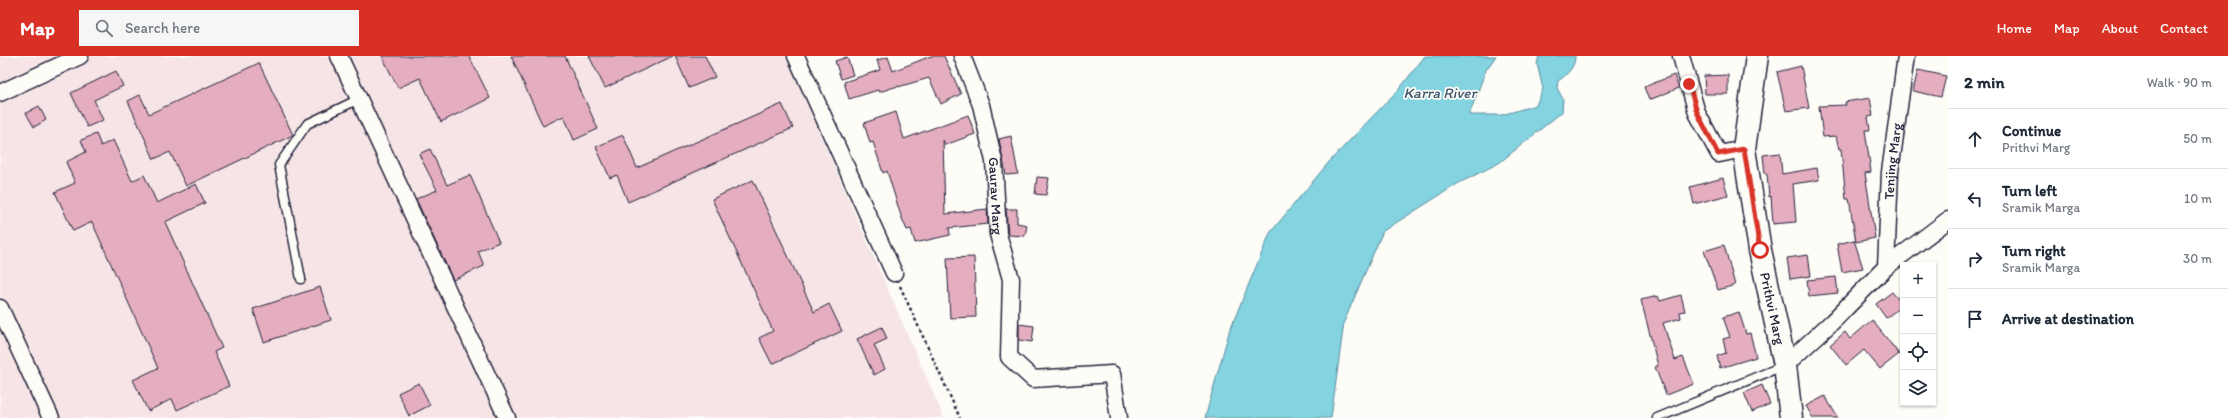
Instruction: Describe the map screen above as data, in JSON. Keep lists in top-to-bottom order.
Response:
{
  "streets": {
    "street": ["Tenjing Marg", "Gaurav Marg", "Prithvi Marg"]
  },
  "water": ["Karra River"],
  "page": {
    "header": "Map",
    "search": "Search here",
    "nav": [
      "Home",
      "Map",
      "About",
      "Contact"
    ],
    "heading": ["2 min", "Walk · 90 m"],
    "list": [
      ["Continue", "Prithvi Marg", "50 m"],
      ["Turn left", "Sramik Marga", "10 m"],
      ["Turn right", "Sramik Marga", "30 m"],
      "Arrive at destination"
    ],
    "map_buttons": ["+", "−"]
  }
}
